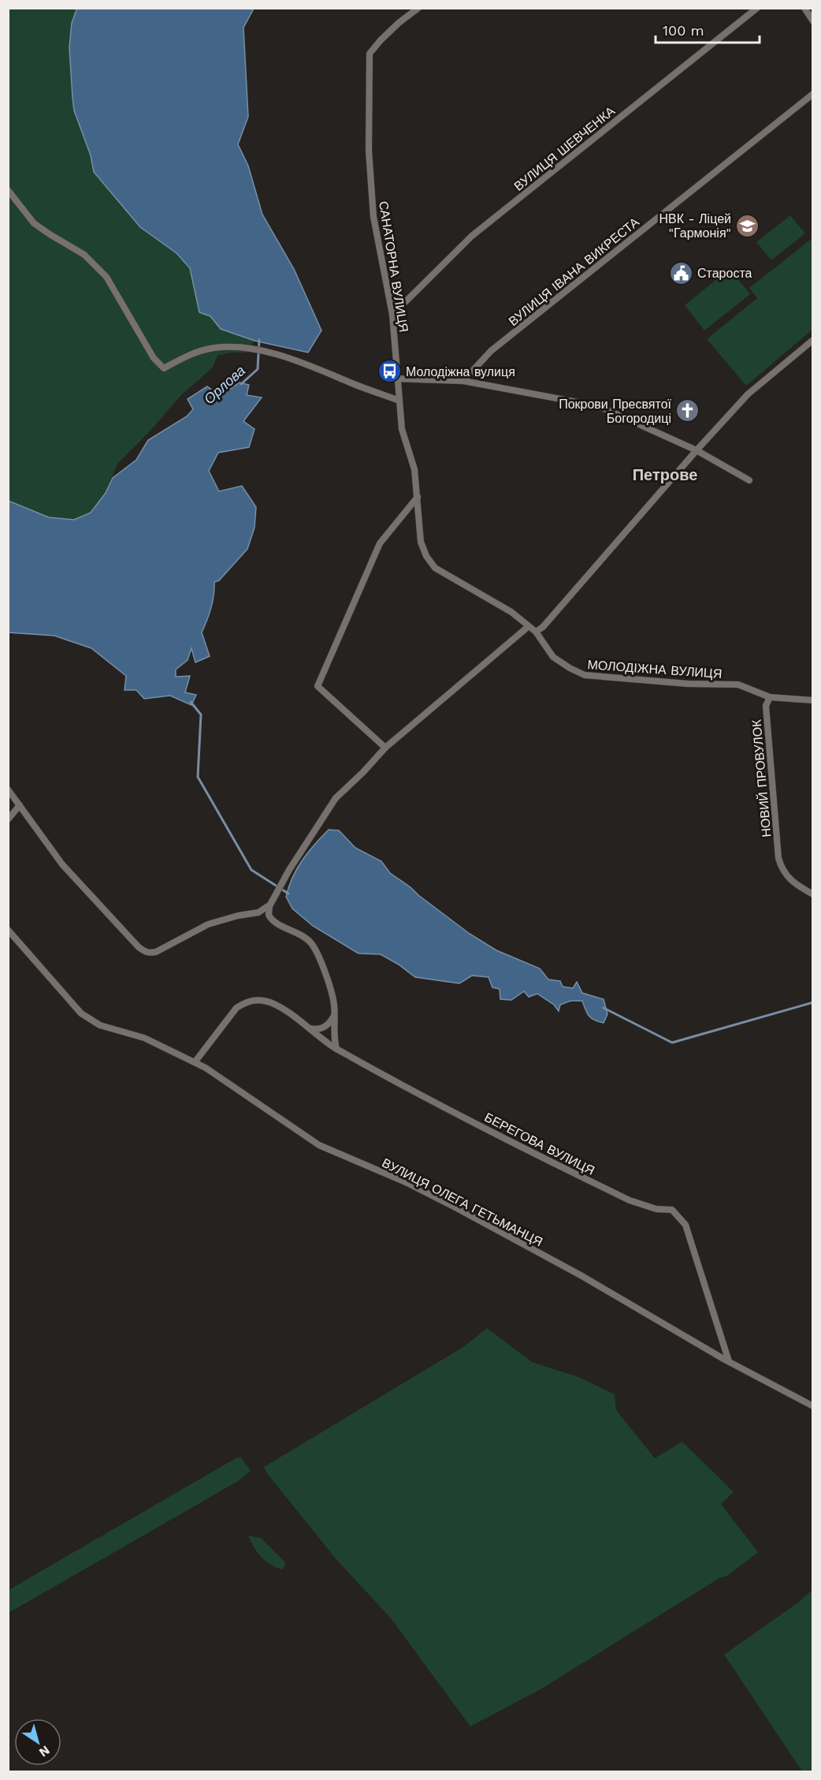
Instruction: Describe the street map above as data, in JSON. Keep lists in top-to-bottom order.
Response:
{
  "streets": {
    "street": [
      "ВУЛИЦЯ ШЕВЧЕНКА",
      "САНАТОРНА ВУЛИЦЯ",
      "ВУЛИЦЯ ІВАНА ВИКРЕСТА",
      "МОЛОДІЖНА ВУЛИЦЯ",
      "НОВИЙ ПРОВУЛОК",
      "БЕРЕГОВА ВУЛИЦЯ",
      "ВУЛИЦЯ ОЛЕГА ГЕТЬМАНЦЯ"
    ]
  },
  "crossings": [
    ["ВУЛИЦЯ ШЕВЧЕНКА", "САНАТОРНА ВУЛИЦЯ"],
    ["САНАТОРНА ВУЛИЦЯ", "МОЛОДІЖНА ВУЛИЦЯ"],
    ["МОЛОДІЖНА ВУЛИЦЯ", "НОВИЙ ПРОВУЛОК"],
    ["БЕРЕГОВА ВУЛИЦЯ", "ВУЛИЦЯ ОЛЕГА ГЕТЬМАНЦЯ"]
  ],
  "districts": ["Петрове"],
  "water": ["Орлова"],
  "places": {
    "school or university": ["НВК - Ліцей \"Гармонія\""],
    "public building": ["Староста"],
    "bus stop": ["Молодіжна вулиця"],
    "church": ["Покрови Пресвятої Богородиці"]
  },
  "scale_bar": "100 m",
  "north": "bottom right"
}
